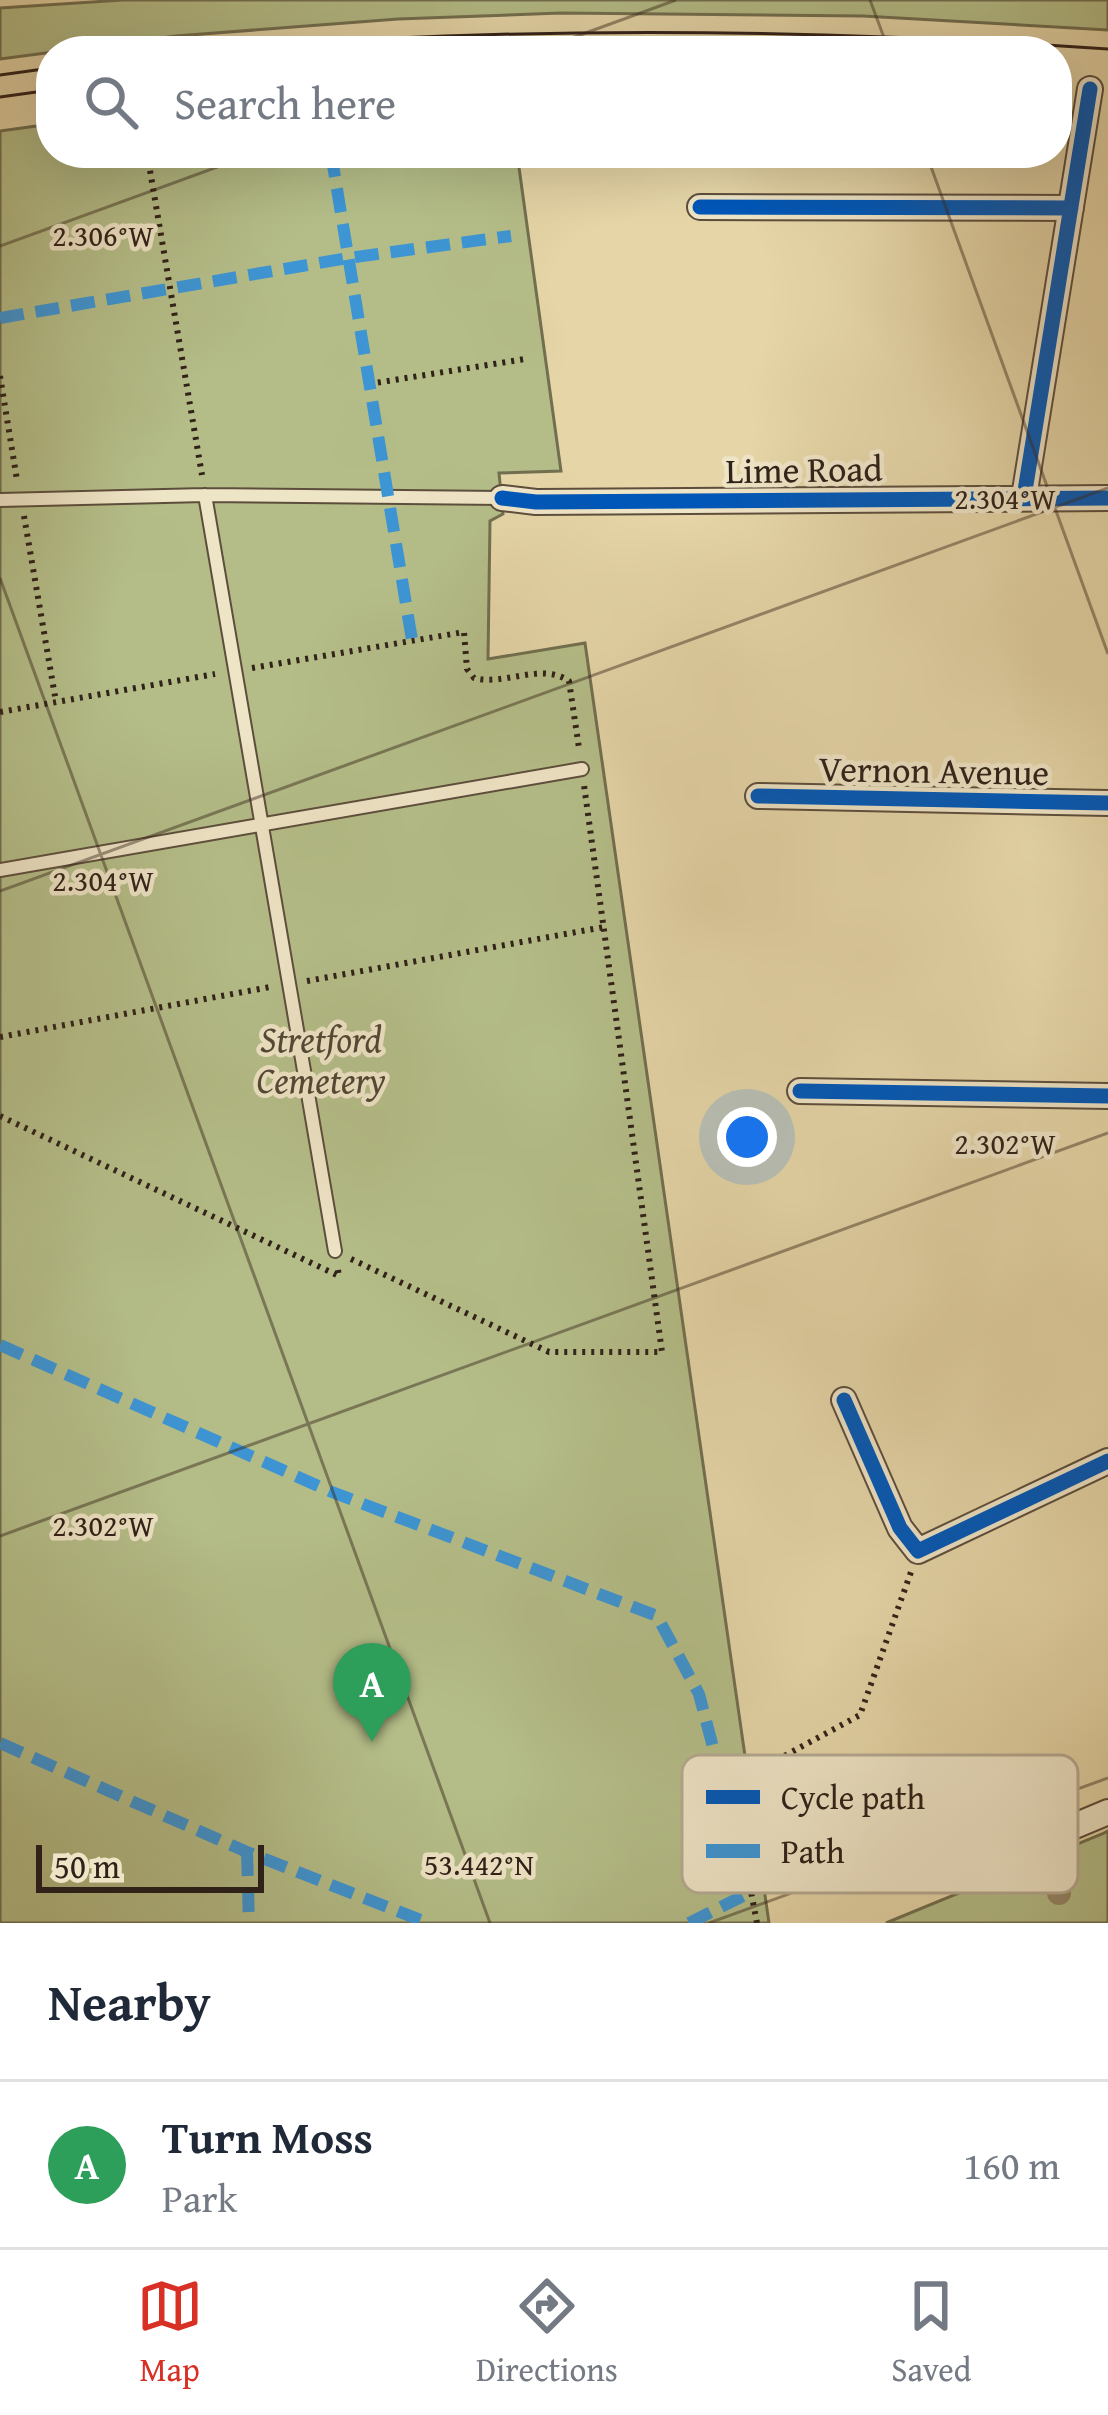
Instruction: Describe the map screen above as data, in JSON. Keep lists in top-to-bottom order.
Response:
{
  "streets": {
    "street": ["Lime Road", "Vernon Avenue"]
  },
  "parks": ["Stretford Cemetery"],
  "legend": ["Cycle path", "Path"],
  "scale_bar": "50 m",
  "page": {
    "search": "Search here",
    "pins": "A",
    "scale": "50 m",
    "heading": "Nearby",
    "list": [
      {
        "mark": "A",
        "name": "Turn Moss",
        "note": "Park",
        "value": "160 m"
      }
    ],
    "nav": ["Map", "Directions", "Saved"]
  },
  "coordinates": [
    "2.306°W",
    "2.304°W",
    "2.302°W",
    "53.442°N"
  ]
}
